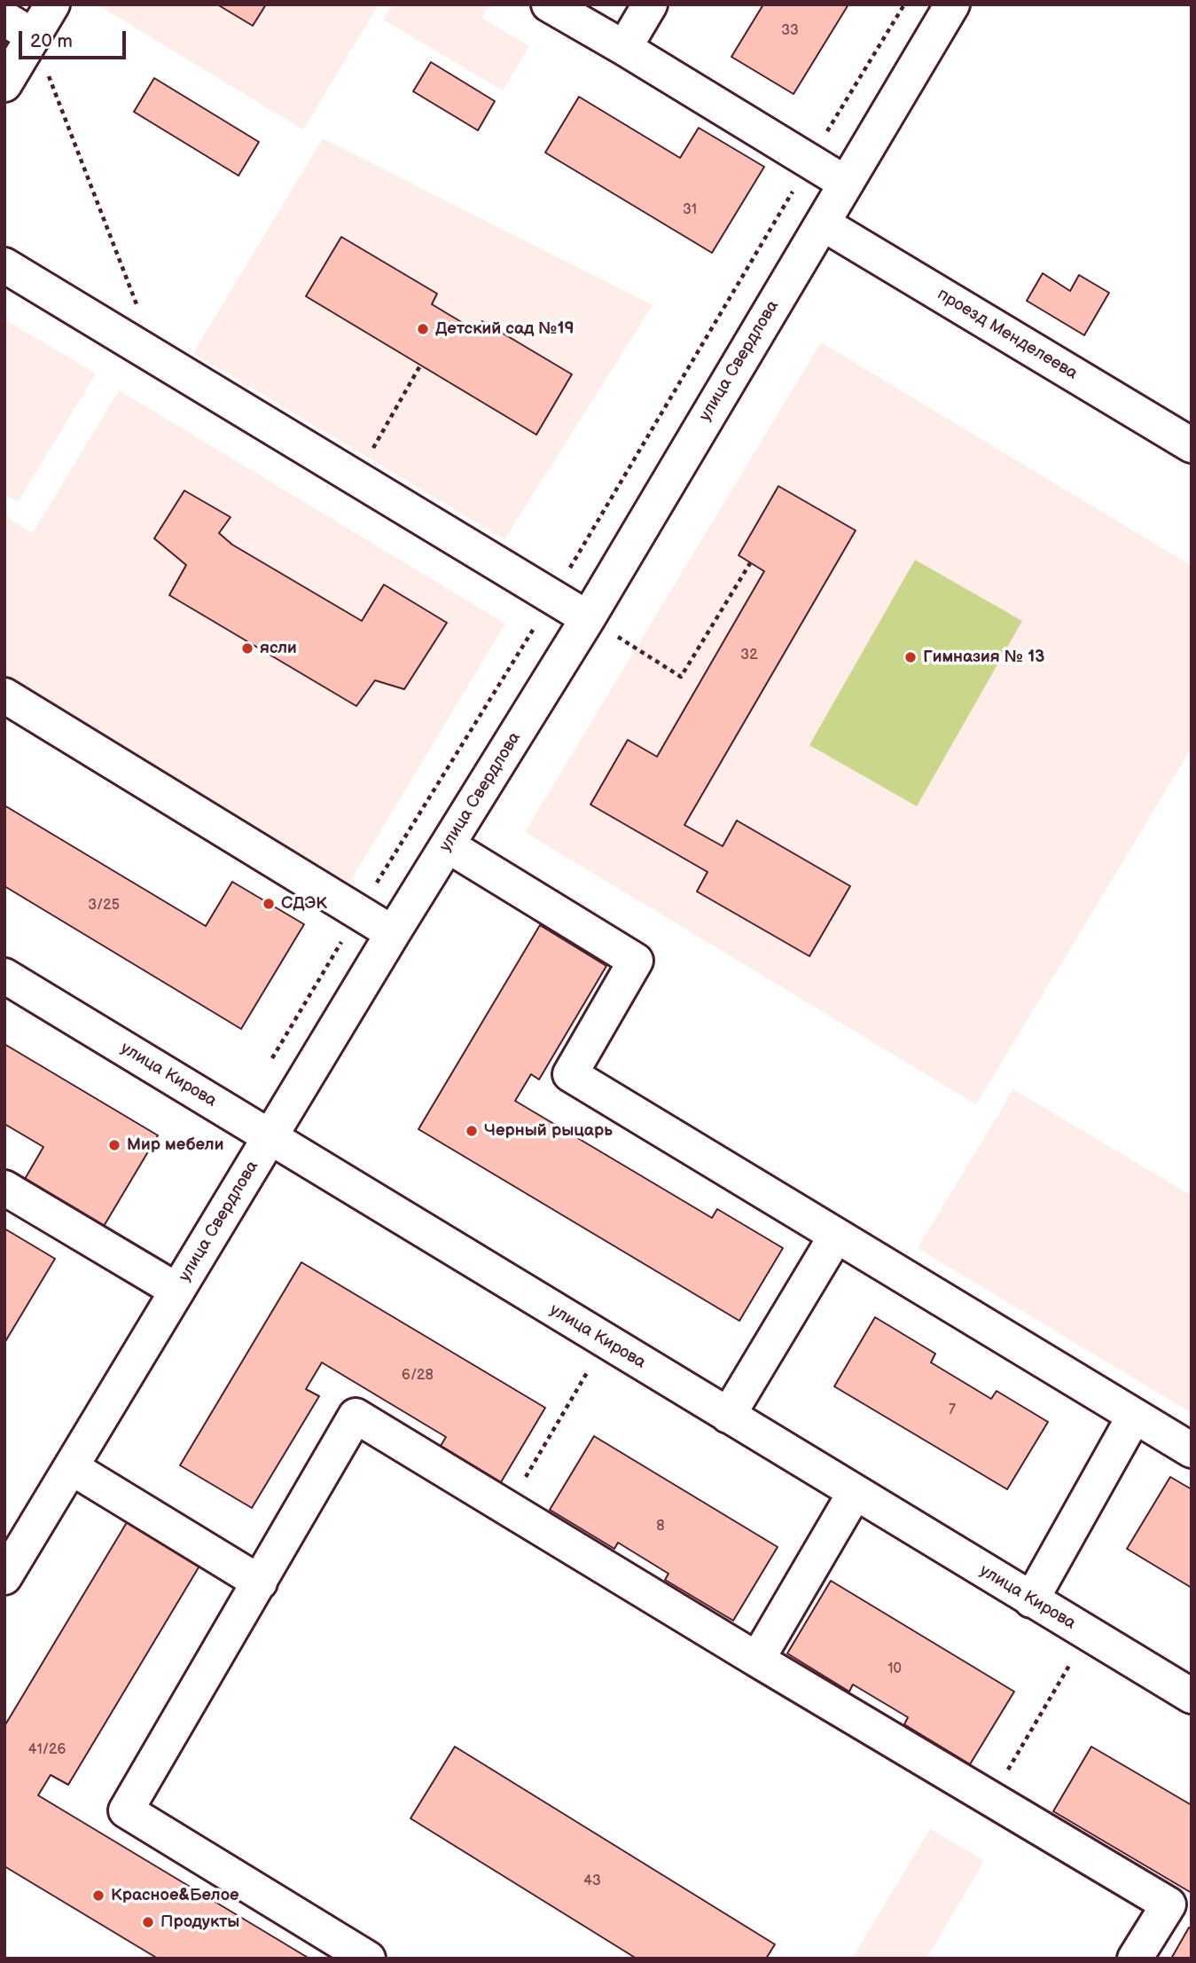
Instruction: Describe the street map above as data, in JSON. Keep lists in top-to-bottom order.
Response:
{
  "streets": {
    "street": ["проезд Менделеева", "улица Свердлова", "улица Кирова"]
  },
  "crossings": [
    ["проезд Менделеева", "улица Свердлова"],
    ["улица Свердлова", "улица Кирова"]
  ],
  "places": [
    "Детский сад №19",
    "ясли",
    "Гимназия № 13",
    "СДЭК",
    "Черный рыцарь",
    "Мир мебели",
    "Красное&Белое",
    "Продукты"
  ],
  "house_numbers": [
    "33",
    "31",
    "32",
    "3/25",
    "6/28",
    "7",
    "8",
    "10",
    "41/26",
    "43"
  ],
  "scale_bar": "20 m"
}
